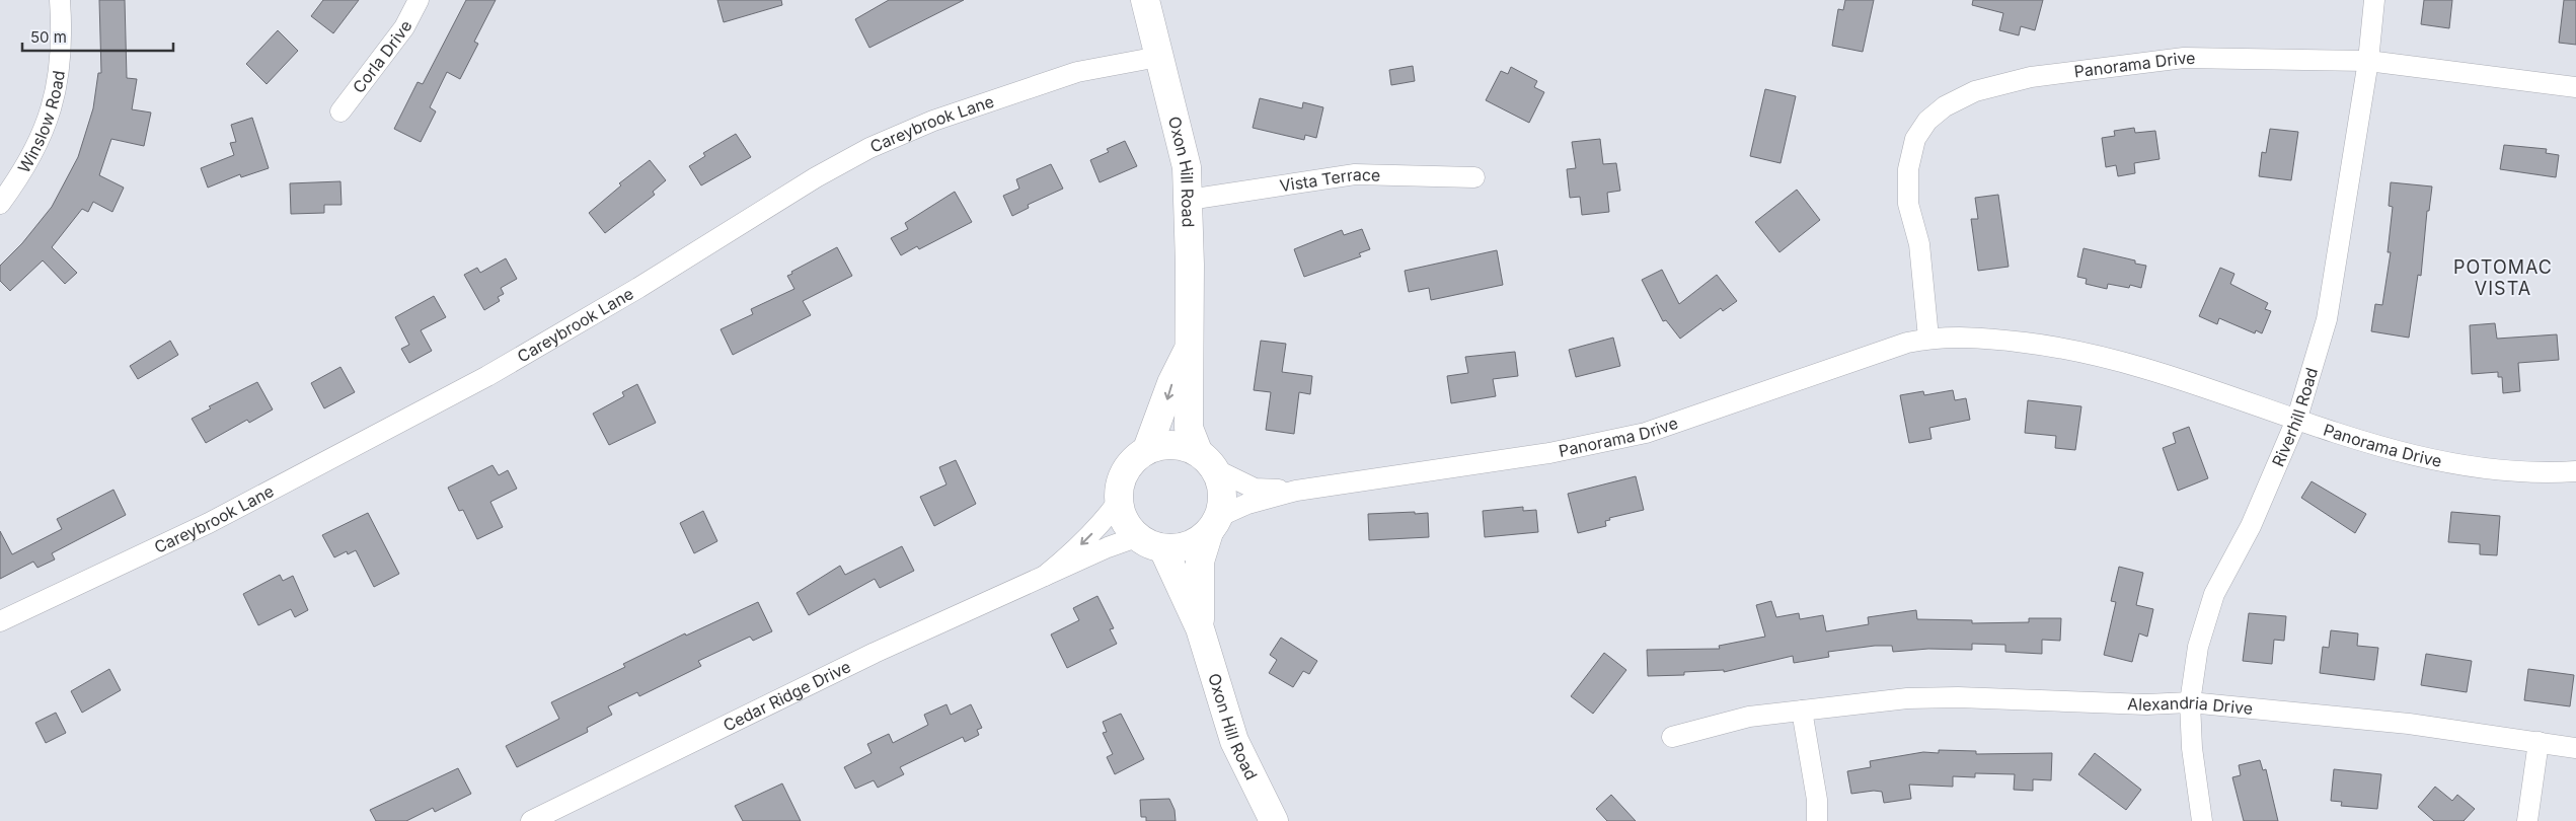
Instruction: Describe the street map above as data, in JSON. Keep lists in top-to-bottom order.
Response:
{
  "streets": {
    "main road": ["Oxon Hill Road"],
    "street": [
      "Corla Drive",
      "Panorama Drive",
      "Winslow Road",
      "Careybrook Lane",
      "Vista Terrace",
      "Riverhill Road",
      "Cedar Ridge Drive",
      "Alexandria Drive"
    ]
  },
  "crossings": [
    ["Panorama Drive", "Oxon Hill Road"],
    ["Panorama Drive", "Riverhill Road"],
    ["Panorama Drive", "Cedar Ridge Drive"],
    ["Careybrook Lane", "Oxon Hill Road"],
    ["Oxon Hill Road", "Vista Terrace"],
    ["Oxon Hill Road", "Cedar Ridge Drive"],
    ["Riverhill Road", "Alexandria Drive"]
  ],
  "districts": ["POTOMAC VISTA"],
  "scale_bar": "50 m"
}
